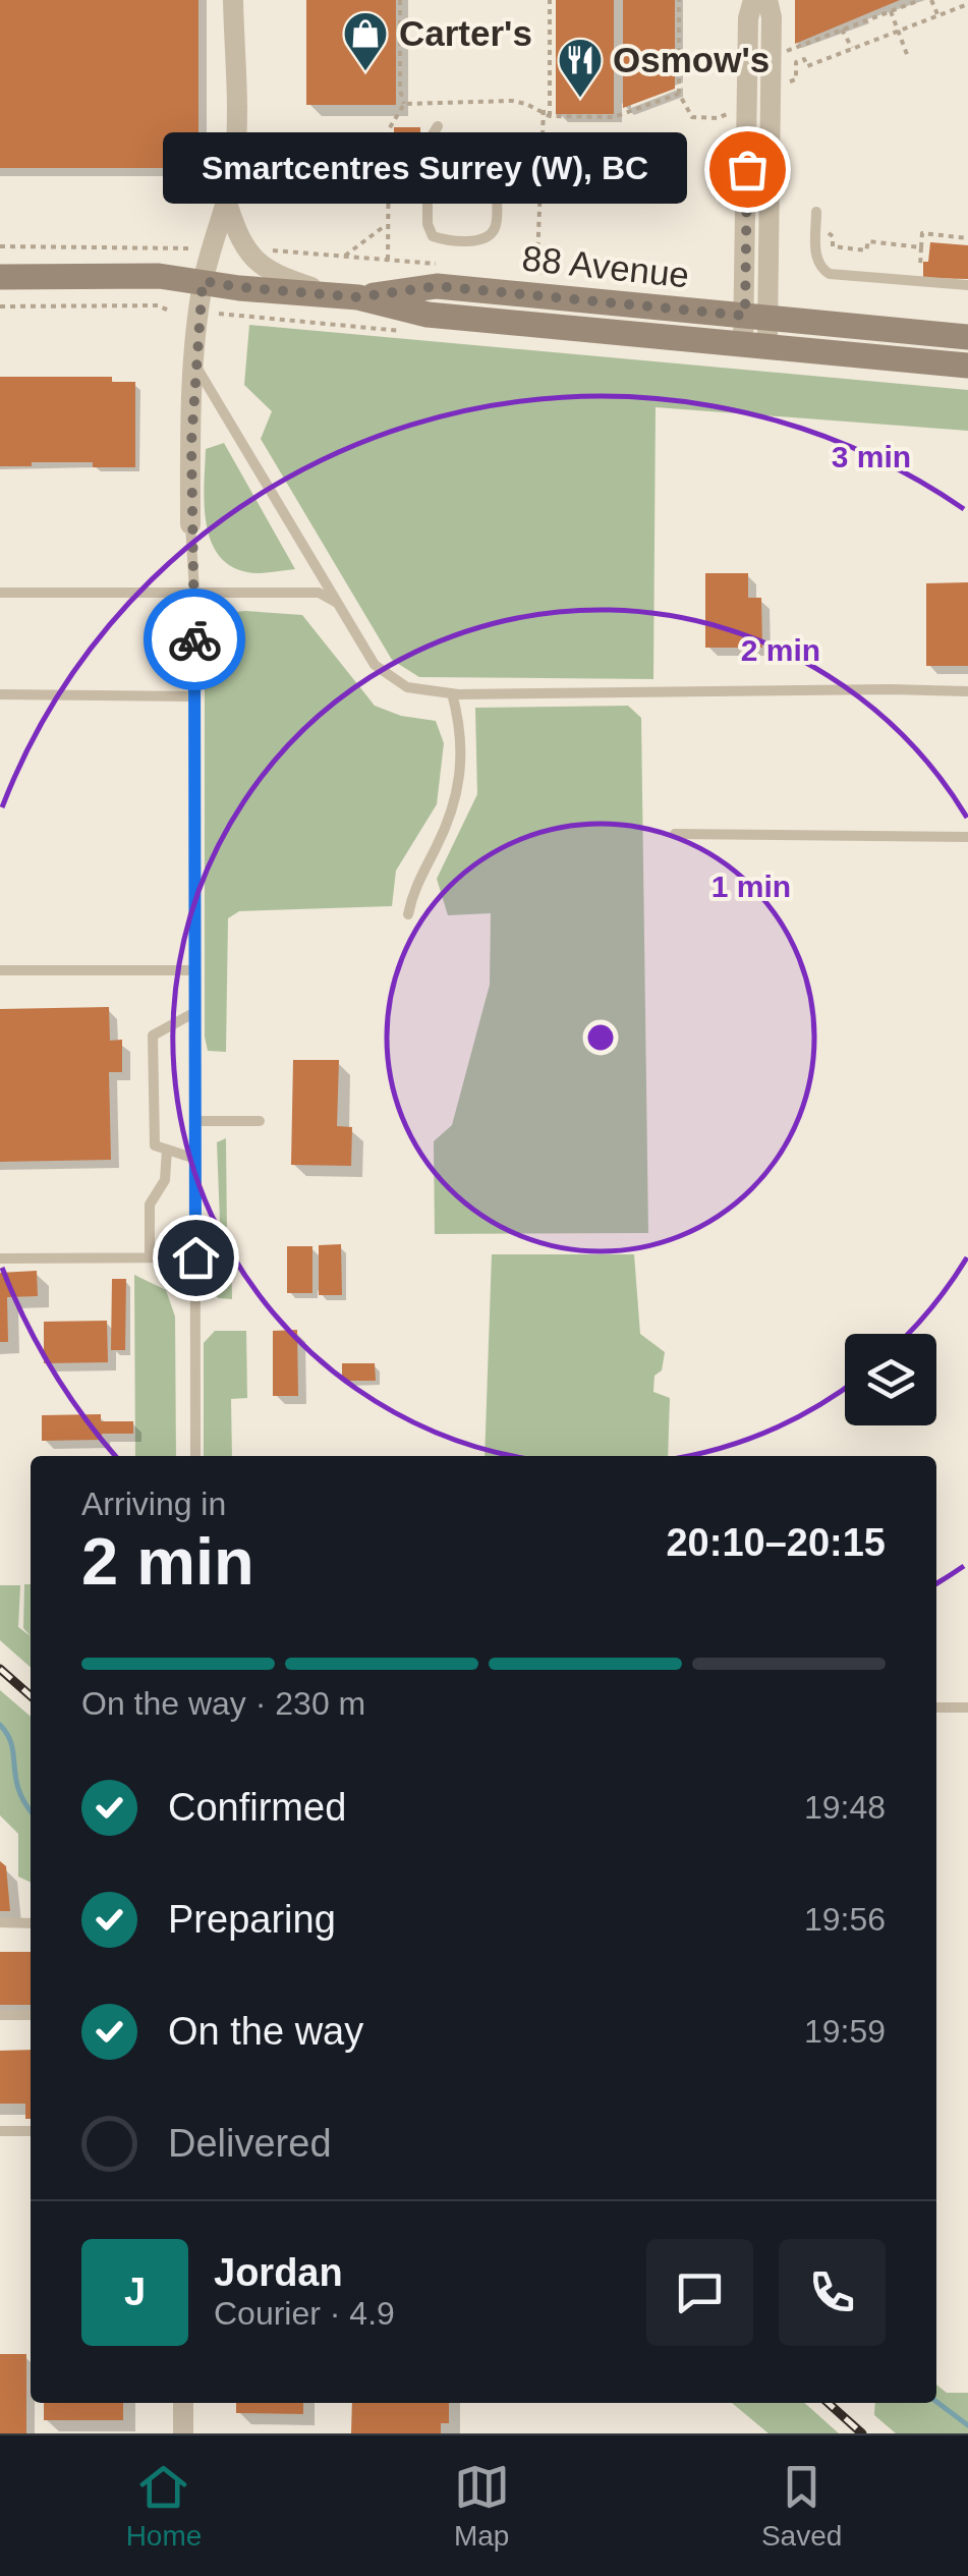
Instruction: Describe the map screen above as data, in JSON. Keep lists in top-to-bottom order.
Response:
{
  "streets": {
    "main road": ["88 Avenue"]
  },
  "places": {
    "shop": ["Carter's"],
    "restaurant": ["Osmow's"],
    "other": ["Smartcentres Surrey (W), BC"]
  },
  "page": {
    "bubble": "Smartcentres Surrey (W), BC",
    "heading": ["2 min", "Arriving in", "20:10–20:15"],
    "panel": ["Jordan", "Courier · 4.9"],
    "bar": "On the way · 230 m",
    "list": [
      ["Confirmed", "19:48"],
      ["Preparing", "19:56"],
      ["On the way", "19:59"],
      "Delivered"
    ],
    "round": "J",
    "tabs": ["Home", "Map", "Saved"]
  },
  "rings": ["3 min", "2 min", "1 min"]
}
